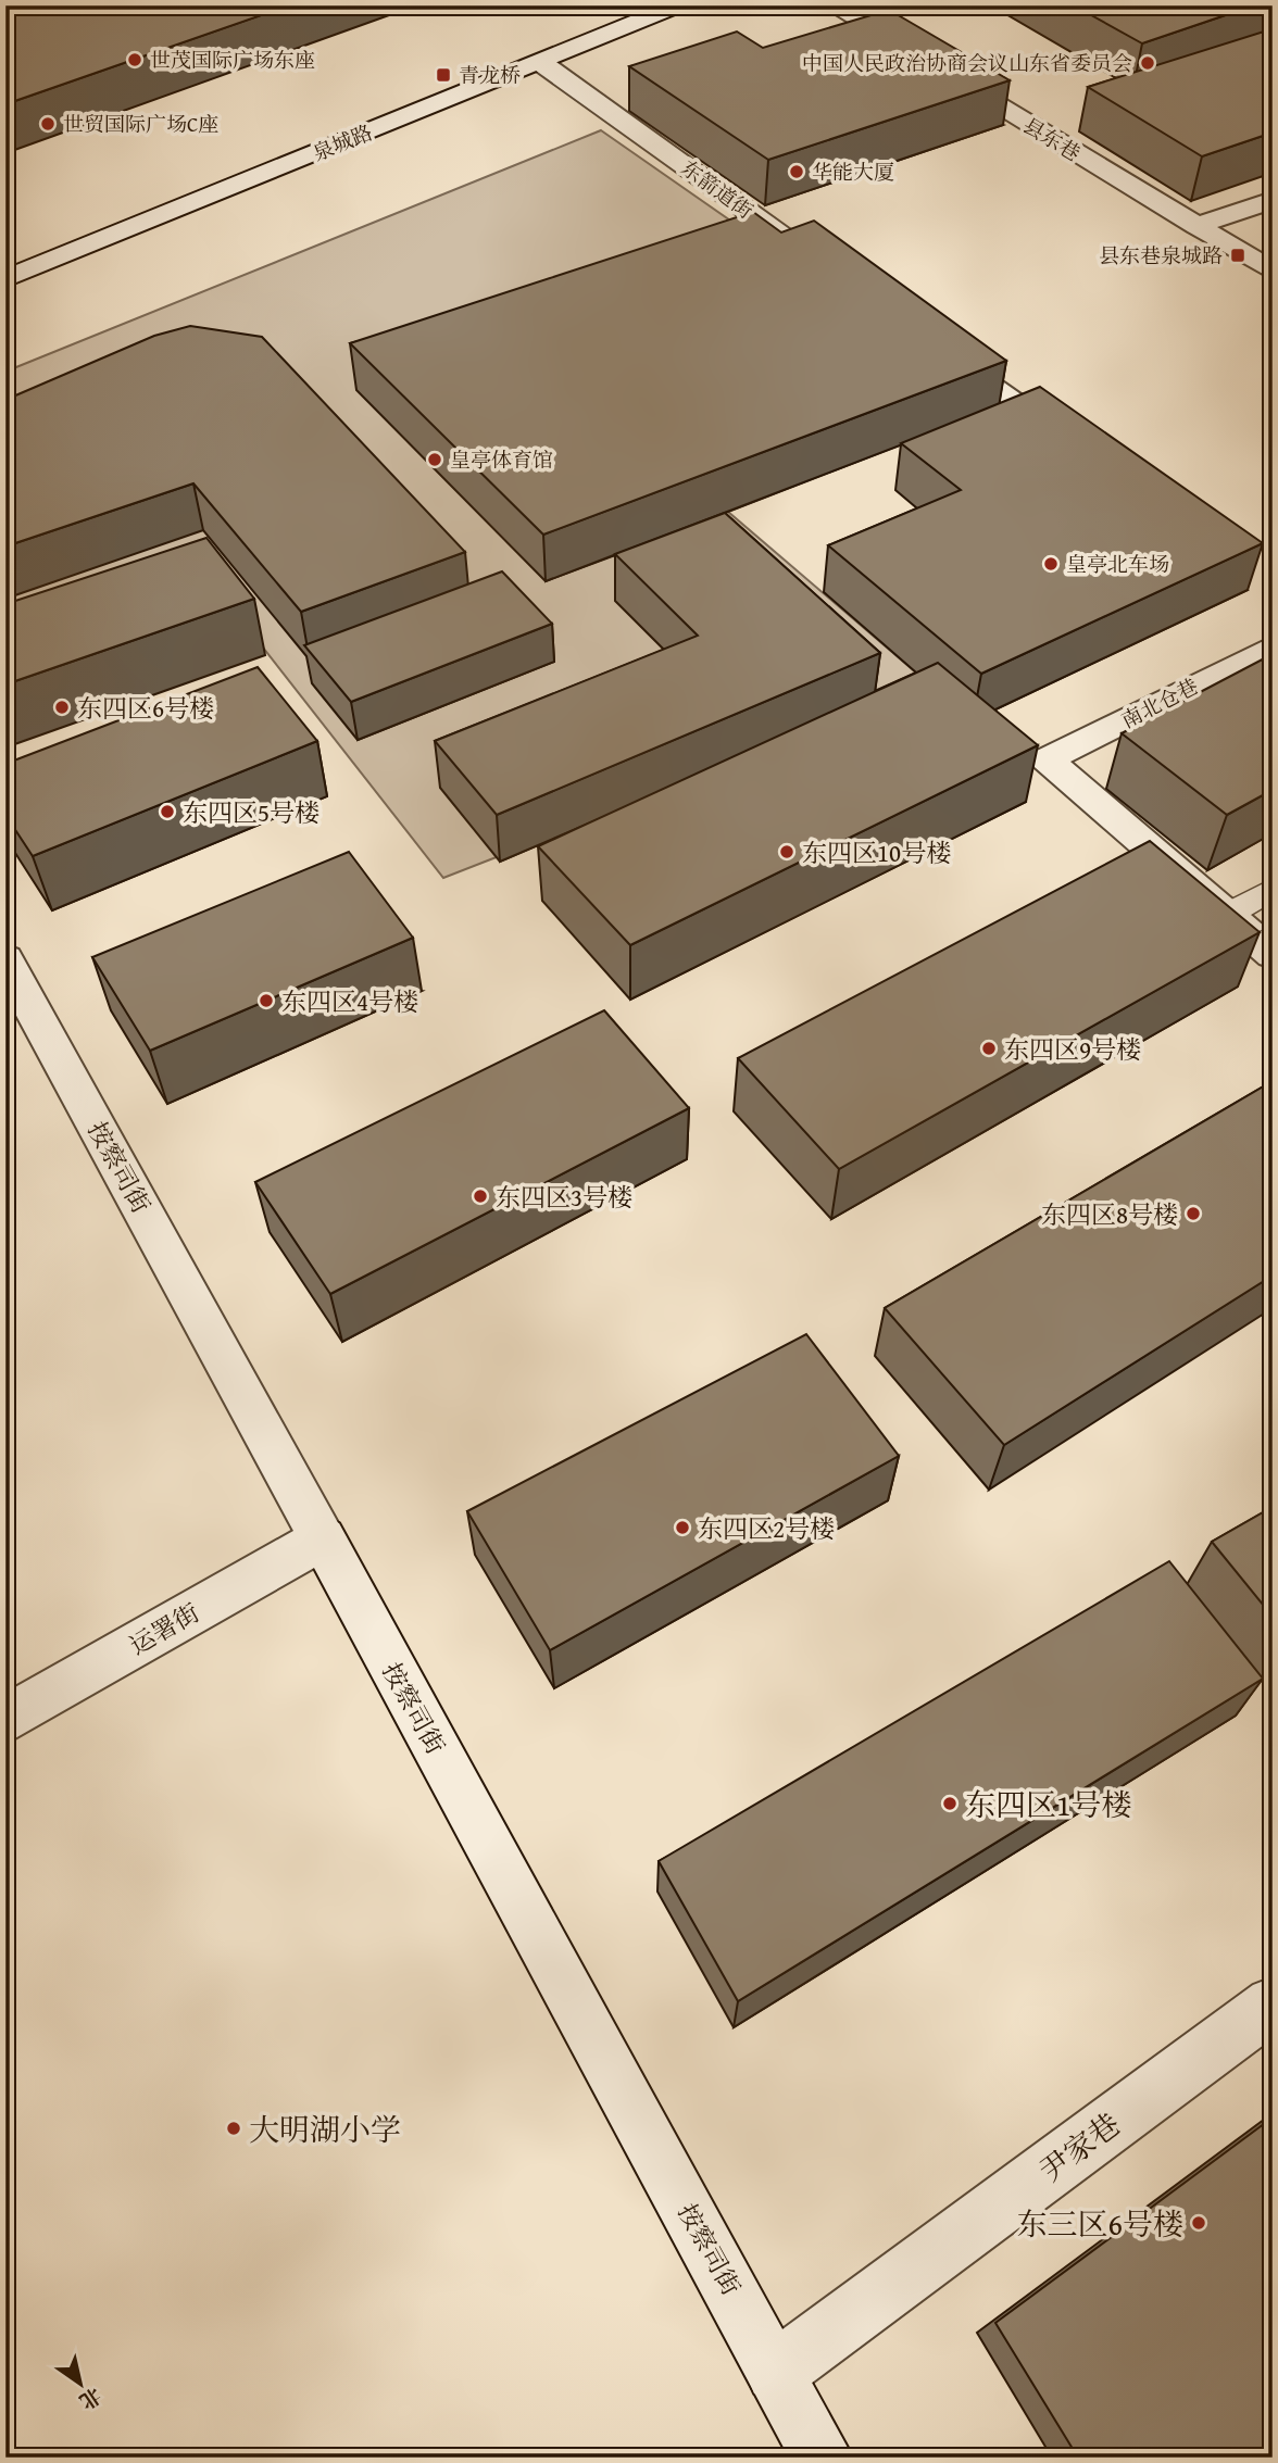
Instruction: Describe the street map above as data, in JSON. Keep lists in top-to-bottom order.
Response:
{
  "streets": {
    "street": [
      "县东巷",
      "泉城路",
      "东箭道街",
      "南北仓巷",
      "按察司街",
      "运署街",
      "尹家巷"
    ]
  },
  "crossings": [
    ["泉城路", "东箭道街"],
    ["按察司街", "运署街"],
    ["按察司街", "尹家巷"]
  ],
  "places": {
    "other": [
      "世茂国际广场东座",
      "中国人民政治协商会议山东省委员会",
      "世贸国际广场C座",
      "华能大厦",
      "皇亭体育馆",
      "皇亭北车场",
      "东四区6号楼",
      "东四区5号楼",
      "东四区10号楼",
      "东四区4号楼",
      "东四区9号楼",
      "东四区3号楼",
      "东四区8号楼",
      "东四区2号楼",
      "东四区1号楼",
      "大明湖小学",
      "东三区6号楼"
    ],
    "transit": ["青龙桥", "县东巷泉城路"]
  },
  "north": "bottom right"
}
